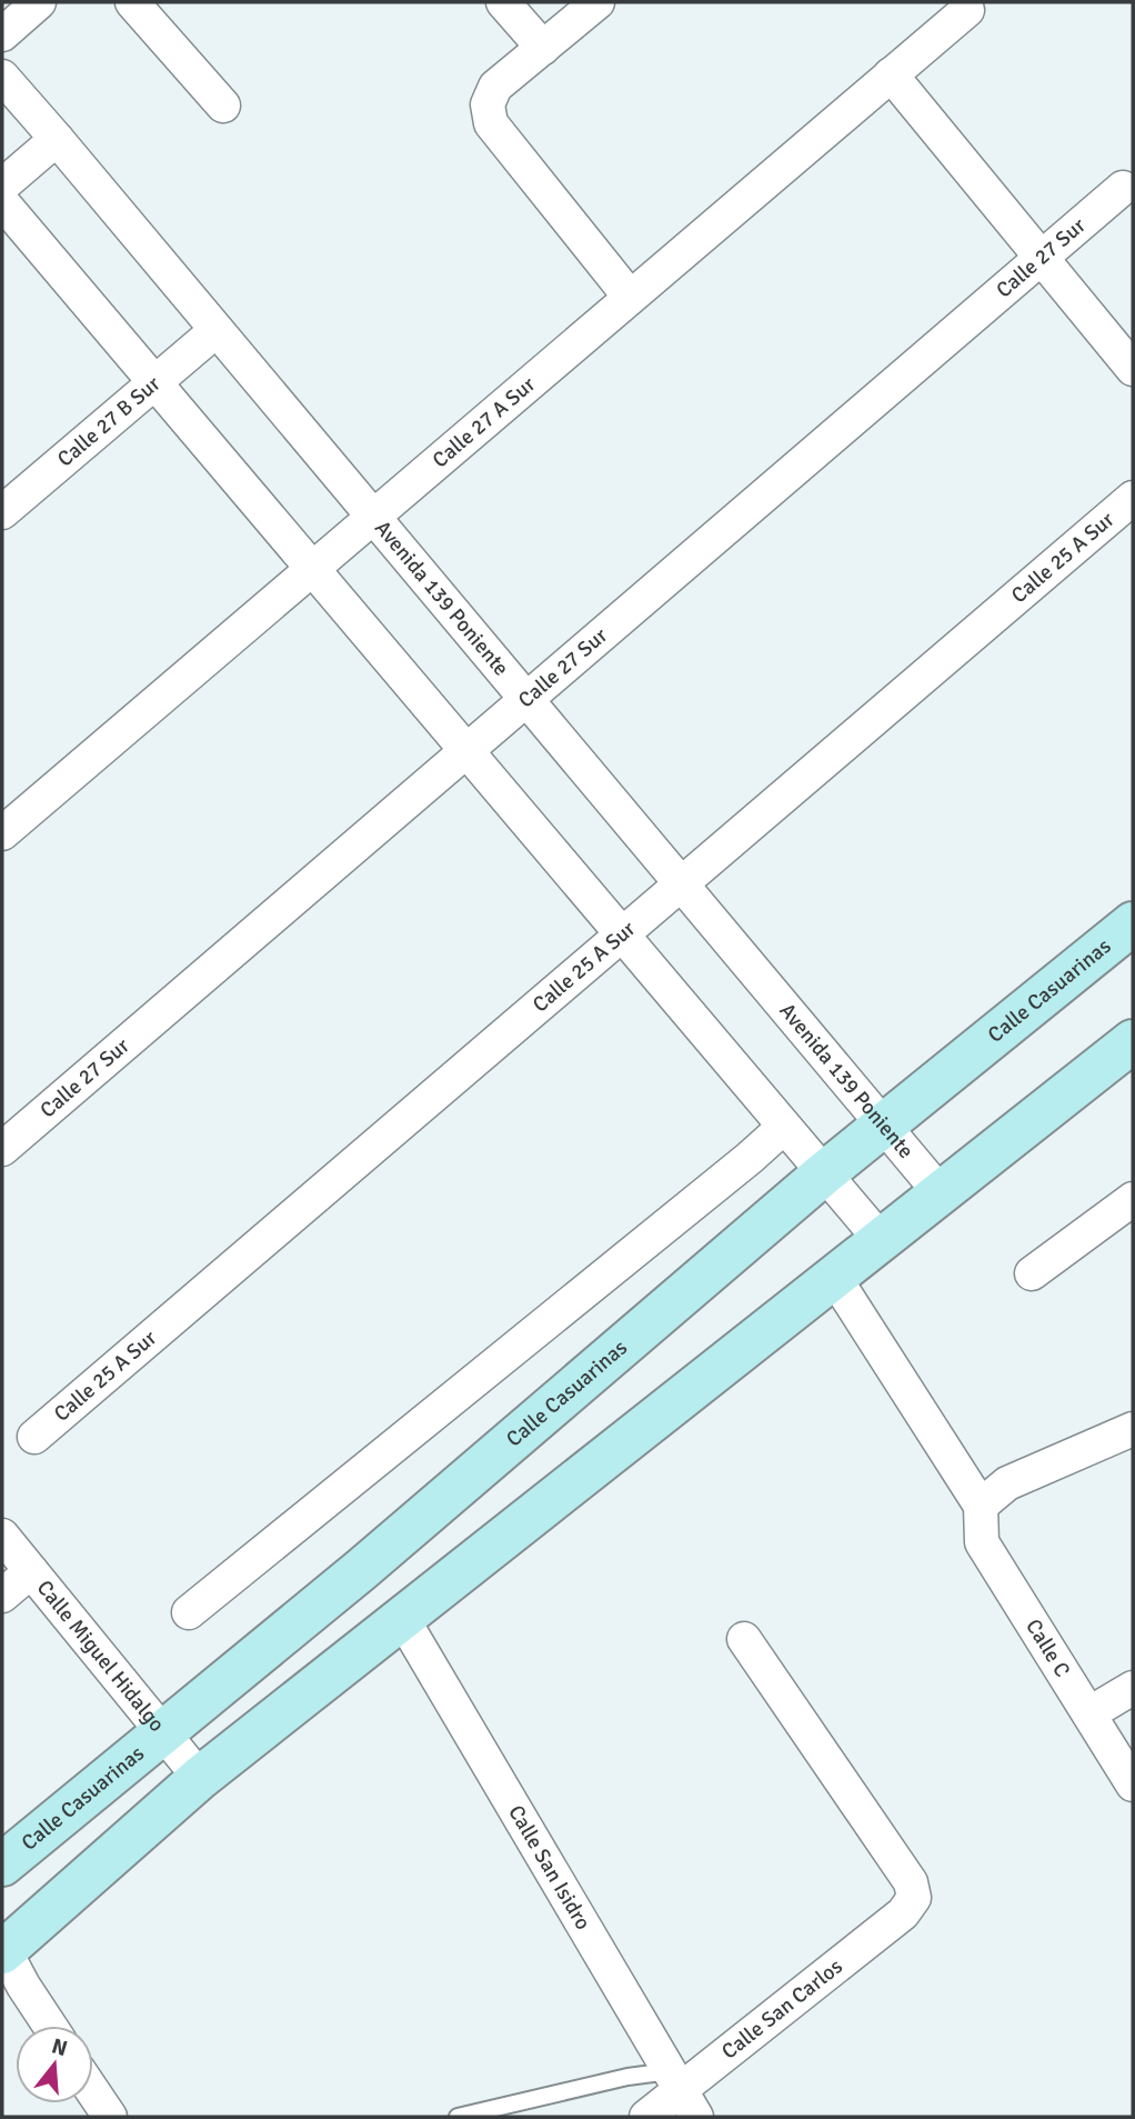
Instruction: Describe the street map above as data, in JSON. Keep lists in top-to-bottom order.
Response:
{
  "streets": {
    "main road": ["Calle Casuarinas"],
    "street": [
      "Calle 27 Sur",
      "Calle 27 B Sur",
      "Calle 27 A Sur",
      "Calle 25 A Sur",
      "Avenida 139 Poniente",
      "Calle C",
      "Calle Miguel Hidalgo",
      "Calle San Isidro",
      "Calle San Carlos"
    ]
  },
  "crossings": [
    ["Calle 27 Sur", "Avenida 139 Poniente"],
    ["Calle 27 B Sur", "Avenida 139 Poniente"],
    ["Calle 27 A Sur", "Avenida 139 Poniente"],
    ["Calle 25 A Sur", "Avenida 139 Poniente"],
    ["Avenida 139 Poniente", "Calle Casuarinas"],
    ["Calle Casuarinas", "Calle Miguel Hidalgo"],
    ["Calle San Isidro", "Calle San Carlos"]
  ],
  "north": "top"
}
